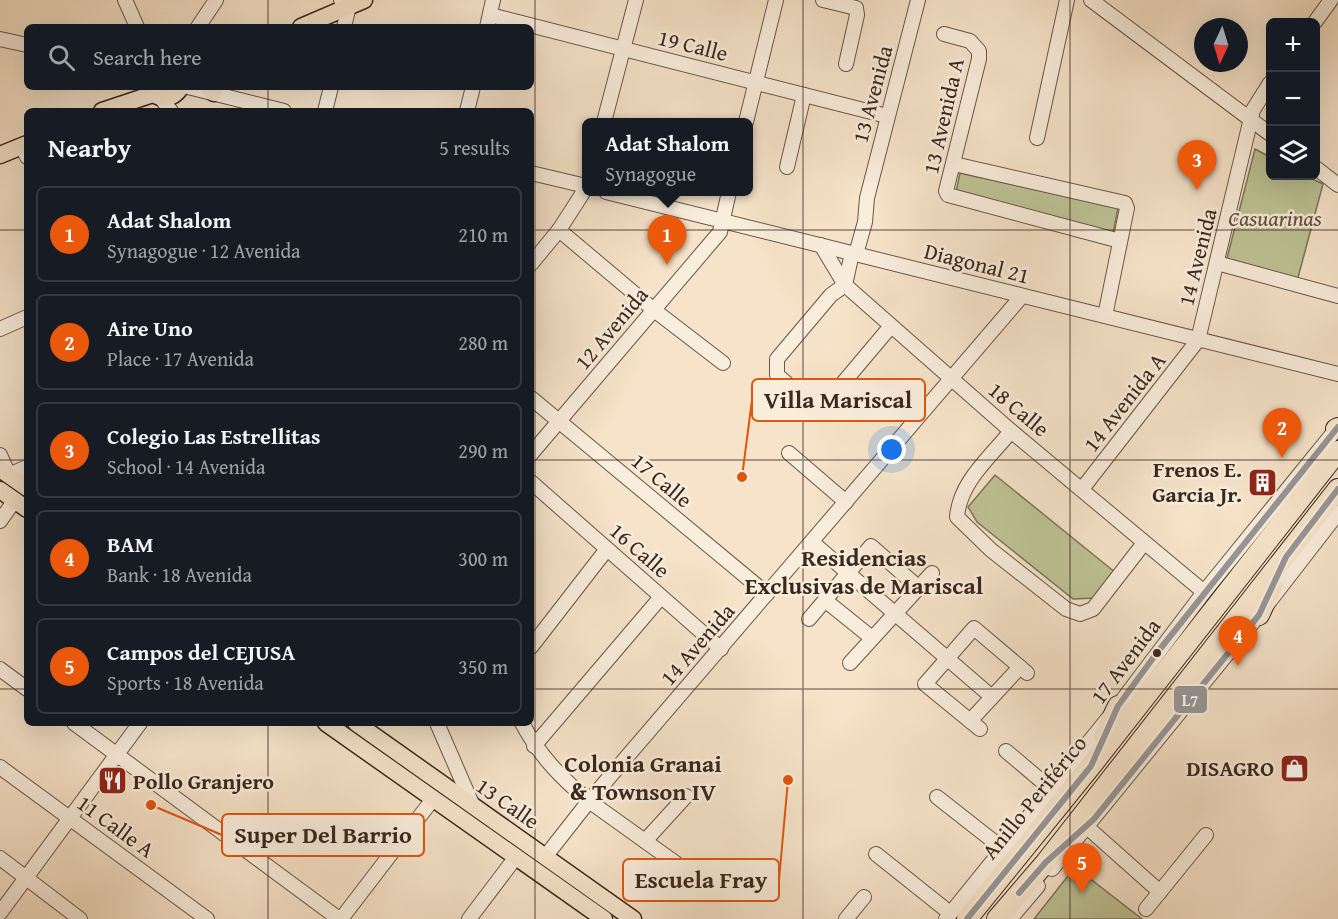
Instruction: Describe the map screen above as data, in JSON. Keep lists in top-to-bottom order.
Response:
{
  "streets": {
    "highway": ["Anillo Periférico"],
    "main road": ["13 Calle"],
    "street": [
      "19 Calle",
      "13 Avenida",
      "13 Avenida A",
      "14 Avenida",
      "Diagonal 21",
      "12 Avenida",
      "14 Avenida A",
      "18 Calle",
      "17 Calle",
      "16 Calle",
      "17 Avenida",
      "11 Calle A"
    ]
  },
  "crossings": [
    ["19 Calle", "13 Avenida"],
    ["13 Avenida", "Diagonal 21"],
    ["13 Avenida", "18 Calle"],
    ["14 Avenida", "Diagonal 21"],
    ["14 Avenida", "14 Avenida A"],
    ["14 Avenida", "18 Calle"],
    ["14 Avenida", "17 Calle"],
    ["14 Avenida", "16 Calle"],
    ["14 Avenida", "13 Calle"],
    ["Diagonal 21", "12 Avenida"],
    ["Diagonal 21", "14 Avenida A"],
    ["Diagonal 21", "18 Calle"],
    ["12 Avenida", "17 Calle"],
    ["14 Avenida A", "18 Calle"],
    ["18 Calle", "17 Avenida"],
    ["17 Avenida", "Anillo Periférico"]
  ],
  "districts": ["Residencias Exclusivas de Mariscal", "Colonia Granai & Townson IV"],
  "parks": ["Casuarinas"],
  "places": {
    "other": ["Villa Mariscal", "Escuela Fray", "Super Del Barrio"],
    "building": ["Frenos E. Garcia Jr."],
    "shop": ["DISAGRO"],
    "restaurant": ["Pollo Granjero"]
  },
  "lines": ["transit line L7"],
  "north": "bottom",
  "page": {
    "map_buttons": ["+", "−"],
    "search": "Search here",
    "heading": ["Nearby", "5 results"],
    "popup": ["Adat Shalom", "Synagogue"],
    "pins": [
      "3",
      "1",
      "2",
      "4",
      "5"
    ],
    "list": [
      {
        "mark": "1",
        "name": "Adat Shalom",
        "note": "Synagogue · 12 Avenida",
        "value": "210 m"
      },
      {
        "mark": "2",
        "name": "Aire Uno",
        "note": "Place · 17 Avenida",
        "value": "280 m"
      },
      {
        "mark": "3",
        "name": "Colegio Las Estrellitas",
        "note": "School · 14 Avenida",
        "value": "290 m"
      },
      {
        "mark": "4",
        "name": "BAM",
        "note": "Bank · 18 Avenida",
        "value": "300 m"
      },
      {
        "mark": "5",
        "name": "Campos del CEJUSA",
        "note": "Sports · 18 Avenida",
        "value": "350 m"
      }
    ]
  }
}
